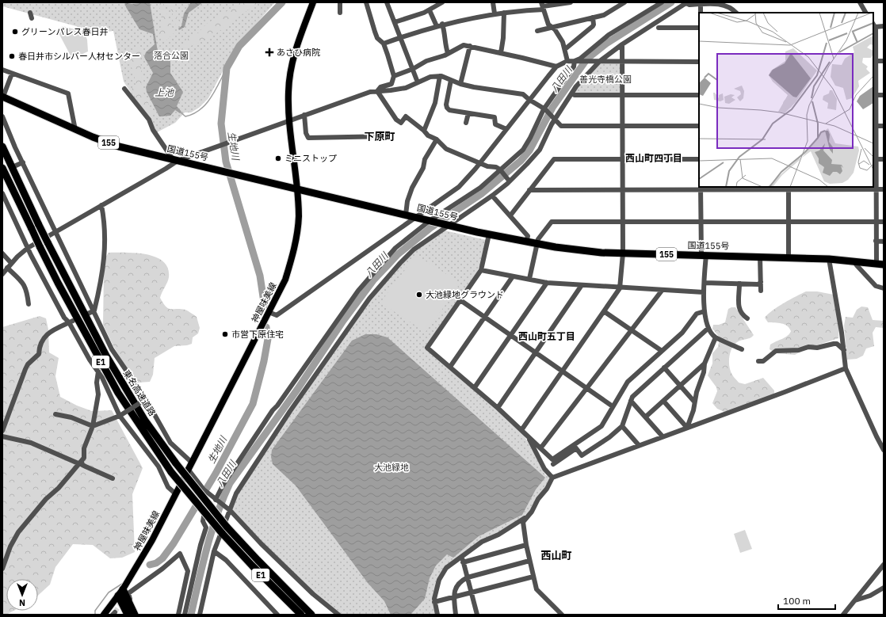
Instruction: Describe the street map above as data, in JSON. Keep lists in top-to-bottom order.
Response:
{
  "streets": {
    "highway": [
      "155",
      "国道155号",
      "E1",
      "東名高速道路"
    ],
    "main road": ["神屋味美線"]
  },
  "crossings": [
    ["国道155号", "神屋味美線"]
  ],
  "districts": [
    "下原町",
    "西山町四丁目",
    "西山町五丁目",
    "西山町"
  ],
  "water": ["八田川", "上池", "生地川"],
  "parks": ["落合公園", "善光寺橋公園", "大池緑地"],
  "places": {
    "other": [
      "グリーンパレス春日井",
      "春日井市シルバー人材センター",
      "ミニストップ",
      "大池緑地グラウンド",
      "市営下原住宅"
    ],
    "health": ["あさひ病院"]
  },
  "scale_bar": "100 m",
  "north": "bottom"
}
